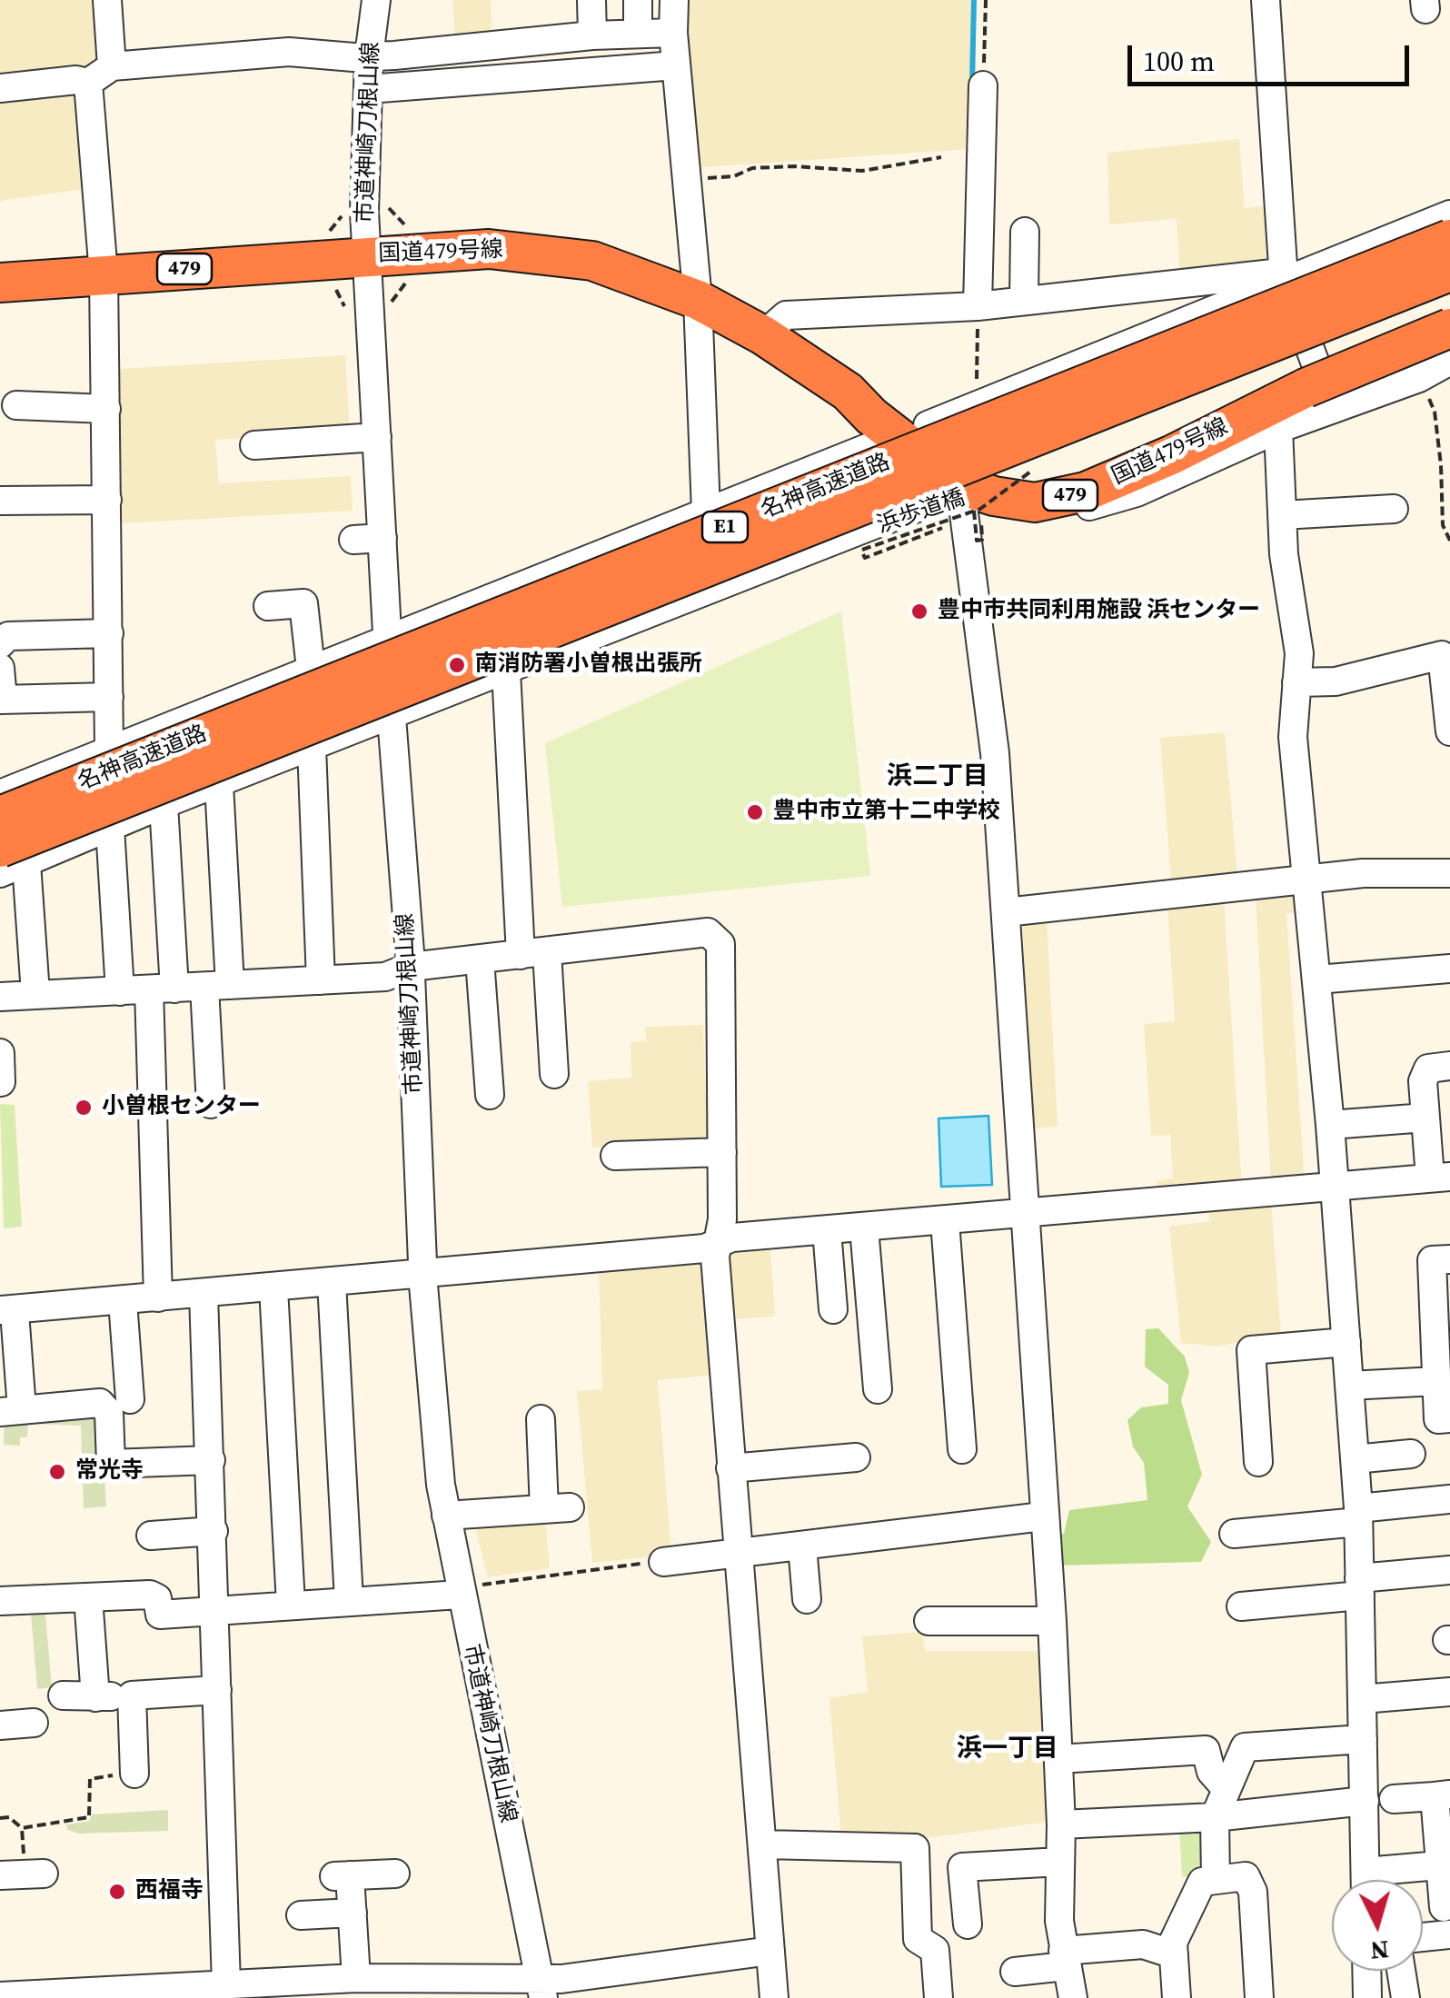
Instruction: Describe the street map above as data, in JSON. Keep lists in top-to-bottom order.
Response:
{
  "streets": {
    "highway": [
      "国道479号線",
      "479",
      "名神高速道路",
      "E1"
    ],
    "street": ["市道神崎刀根山線"],
    "path": ["浜歩道橋"]
  },
  "crossings": [
    ["市道神崎刀根山線", "国道479号線"],
    ["国道479号線", "浜歩道橋"]
  ],
  "districts": ["浜二丁目", "浜一丁目"],
  "places": [
    "豊中市共同利用施設 浜センター",
    "南消防署小曽根出張所",
    "豊中市立第十二中学校",
    "小曽根センター",
    "常光寺",
    "西福寺"
  ],
  "scale_bar": "100 m",
  "north": "bottom"
}
